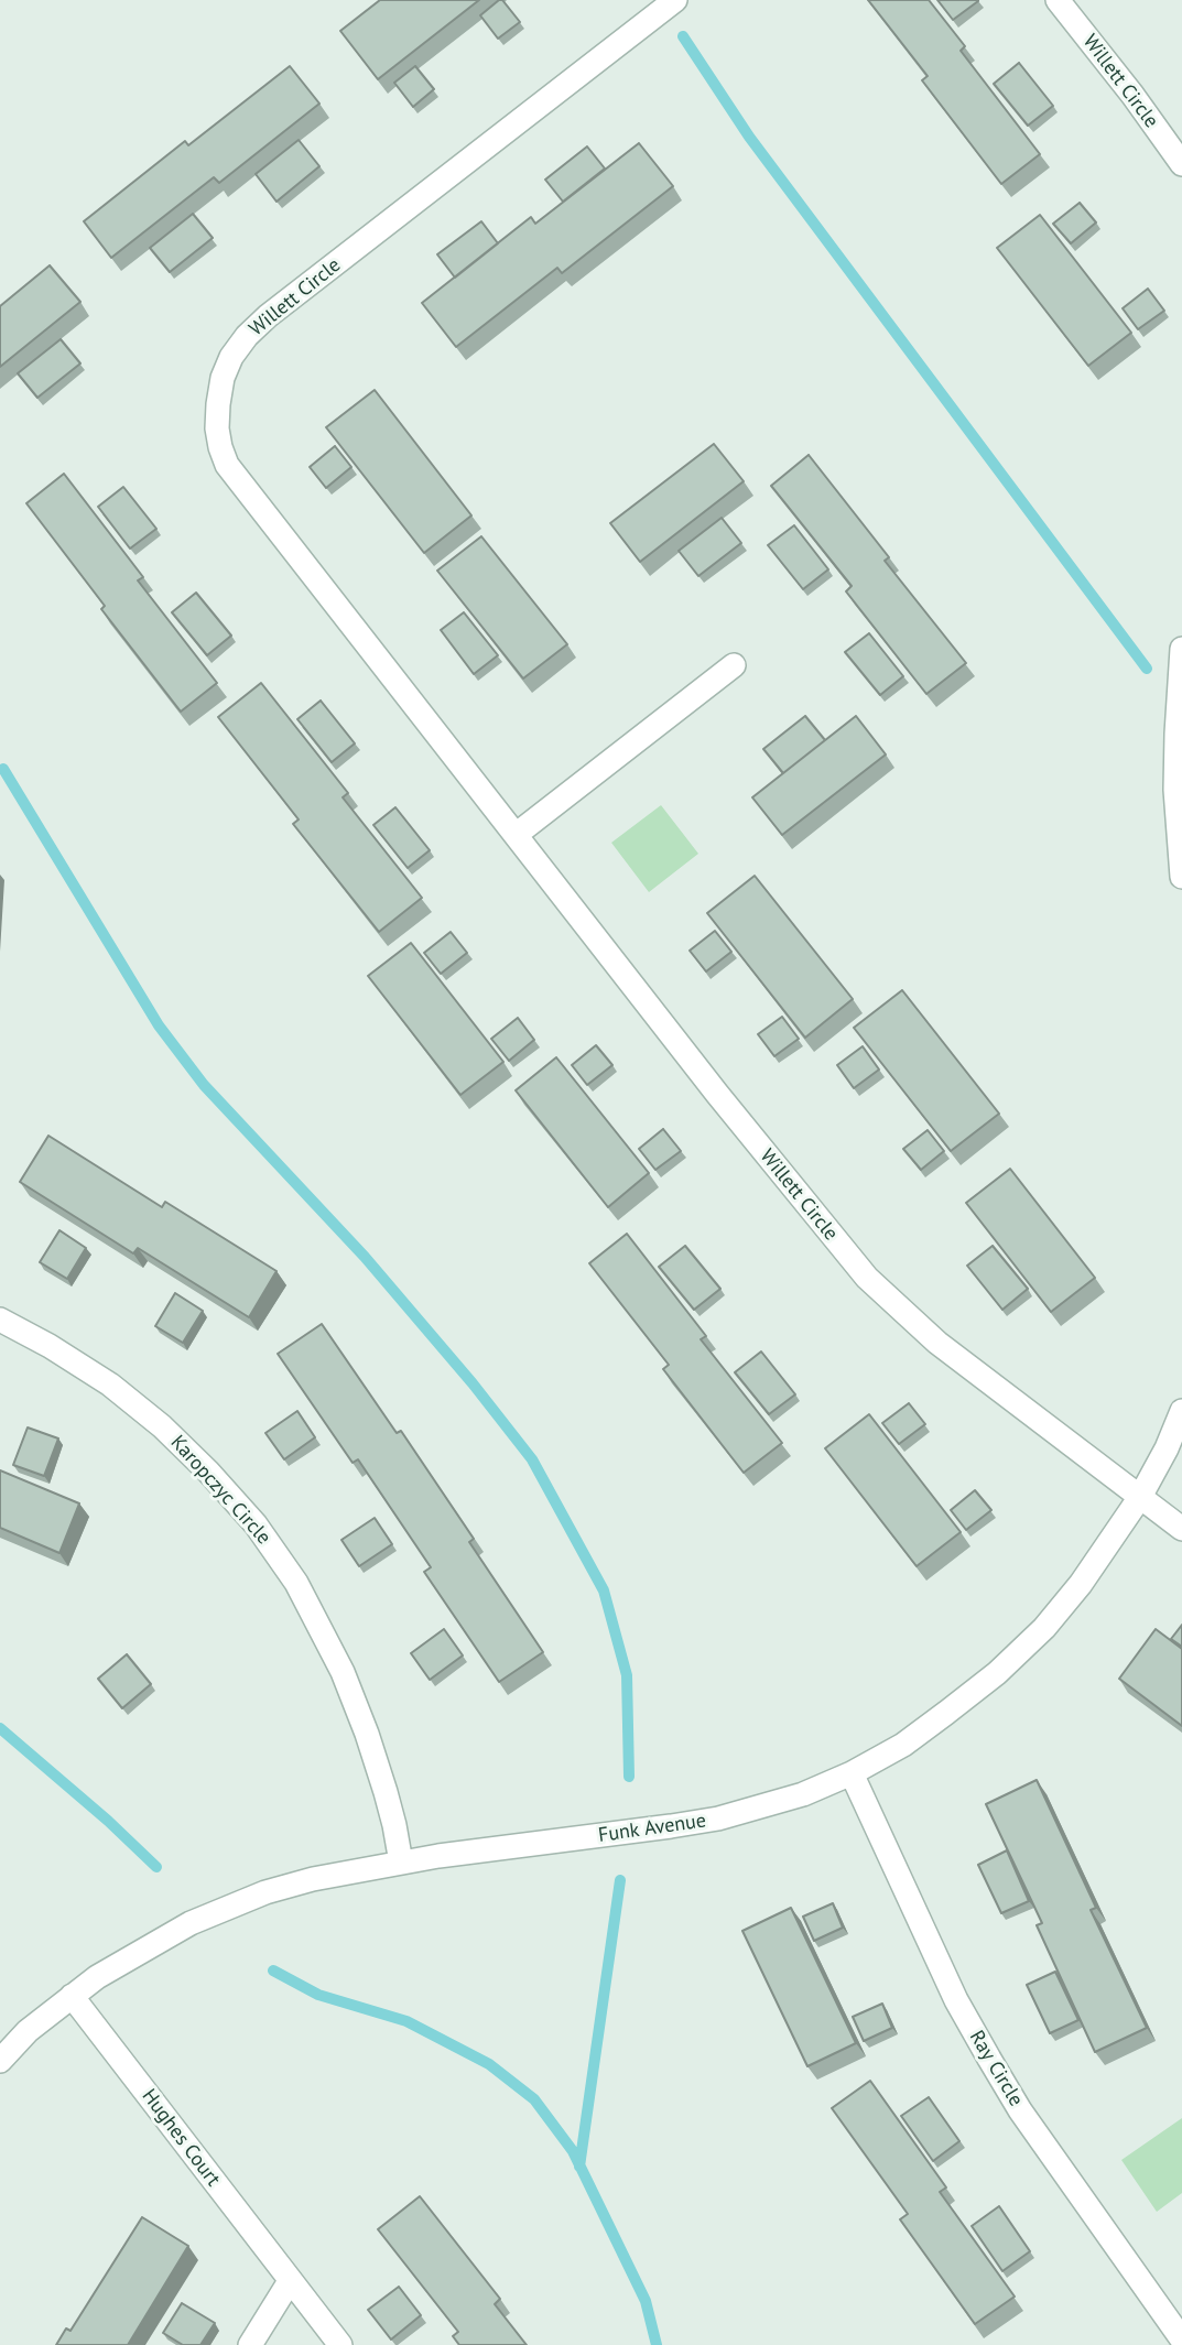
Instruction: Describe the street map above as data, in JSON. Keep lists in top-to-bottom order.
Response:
{
  "streets": {
    "street": [
      "Willett Circle",
      "Karopczyc Circle",
      "Funk Avenue",
      "Ray Circle",
      "Hughes Court"
    ]
  },
  "crossings": [
    ["Willett Circle", "Funk Avenue"],
    ["Karopczyc Circle", "Funk Avenue"],
    ["Funk Avenue", "Ray Circle"],
    ["Funk Avenue", "Hughes Court"]
  ]
}
